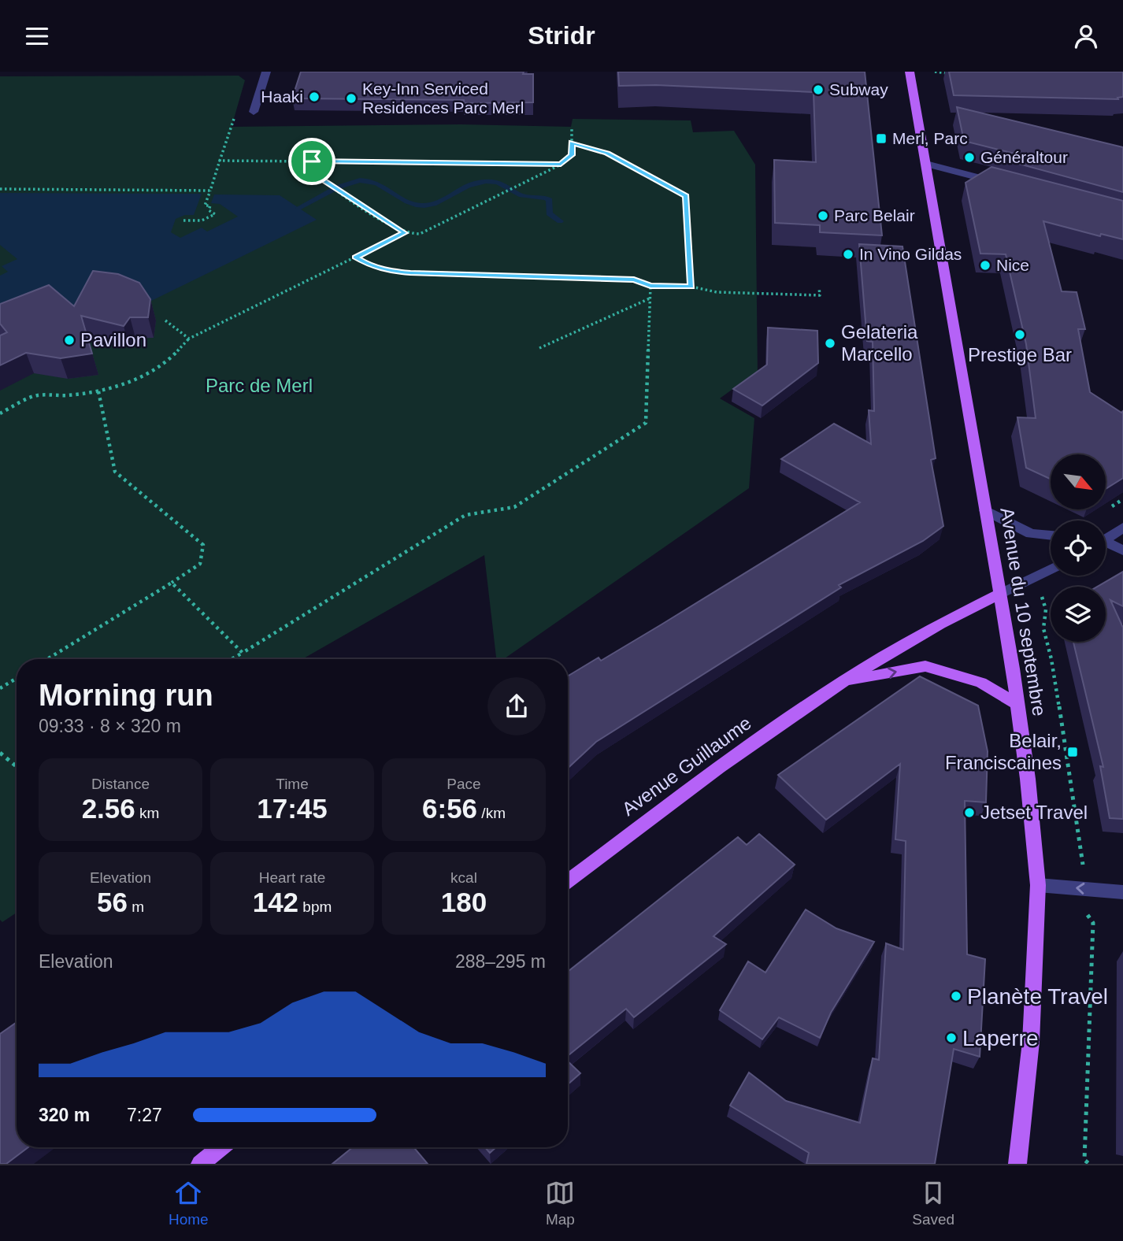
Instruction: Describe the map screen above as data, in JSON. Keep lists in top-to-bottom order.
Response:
{
  "streets": {
    "main road": ["Avenue du 10 septembre", "Avenue Guillaume"]
  },
  "crossings": [
    ["Avenue du 10 septembre", "Avenue Guillaume"]
  ],
  "parks": ["Parc de Merl"],
  "places": {
    "other": [
      "Subway",
      "Haaki",
      "Key-Inn Serviced Residences Parc Merl",
      "Généraltour",
      "Parc Belair",
      "In Vino Gildas",
      "Nice",
      "Prestige Bar",
      "Pavillon",
      "Gelateria Marcello",
      "Jetset Travel",
      "Planète Travel",
      "Laperre"
    ],
    "transit": ["Merl, Parc", "Belair, Franciscaines"]
  },
  "north": "bottom right",
  "page": {
    "header": "Stridr",
    "heading": ["Morning run", "09:33 · 8 × 320 m"],
    "stats": [
      ["Distance", "2.56 km"],
      ["Time", "17:45"],
      ["Pace", "6:56 /km"],
      ["Elevation", "56 m"],
      ["Heart rate", "142 bpm"],
      ["kcal", "180"]
    ],
    "chart": ["Elevation", "288–295 m"],
    "list": [
      {
        "name": "320 m",
        "note": "7:27"
      }
    ],
    "tabs": ["Home", "Map", "Saved"]
  }
}
